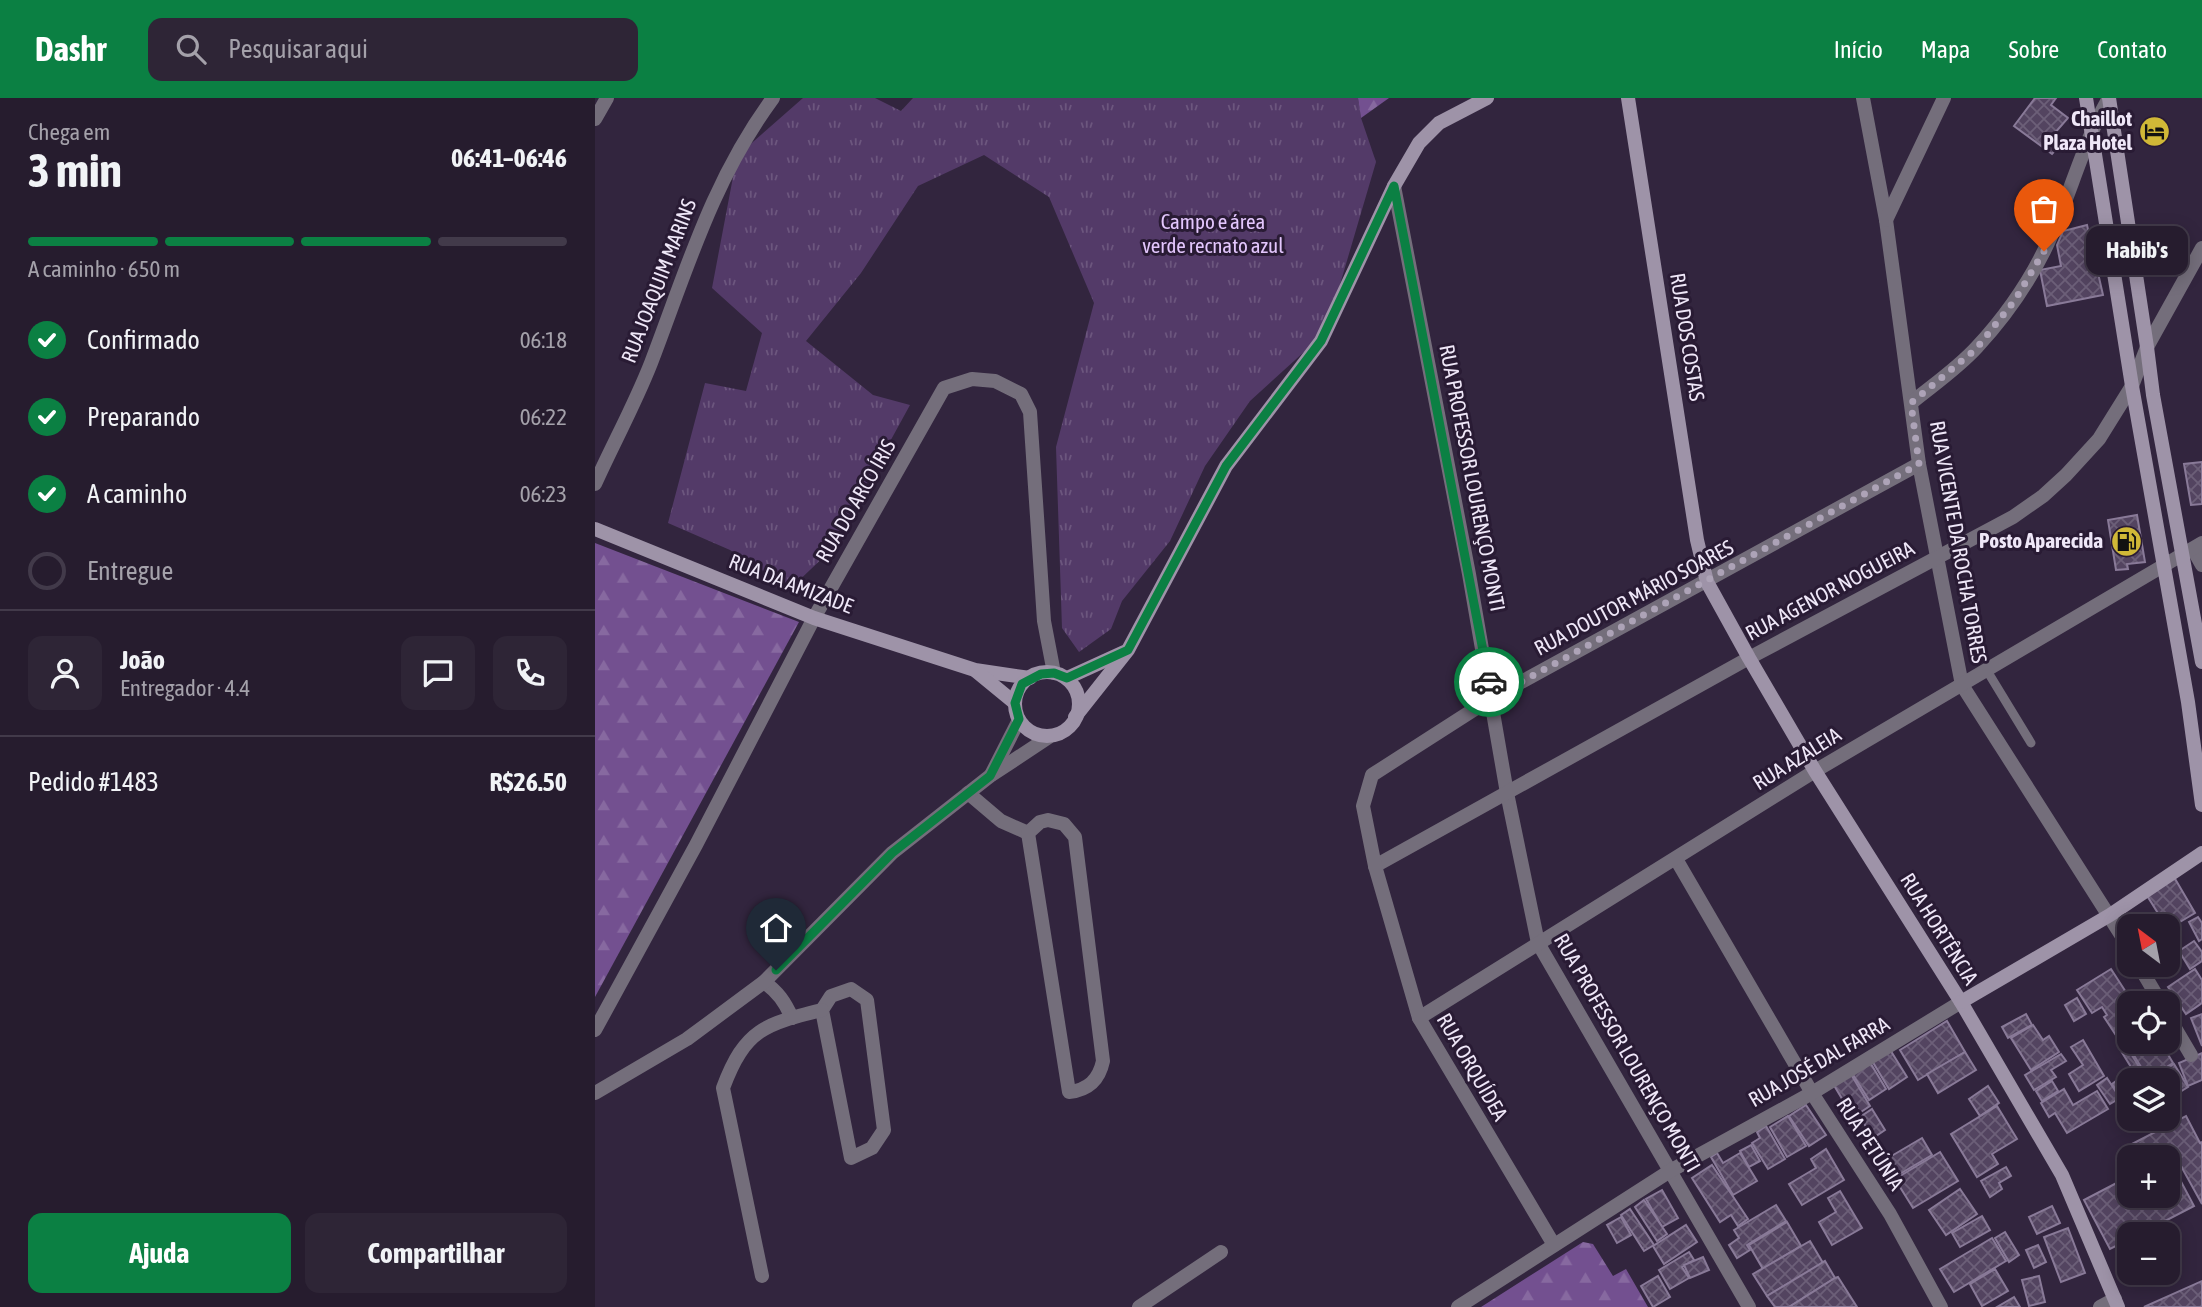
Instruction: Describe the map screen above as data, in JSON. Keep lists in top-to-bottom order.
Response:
{
  "streets": {
    "street": [
      "RUA JOAQUIM MARINS",
      "RUA DOS COSTAS",
      "RUA PROFESSOR LOURENÇO MONTI",
      "RUA DO ARCO ÍRIS",
      "RUA VICENTE DA ROCHA TORRES",
      "RUA DA AMIZADE",
      "RUA AGENOR NOGUEIRA",
      "RUA DOUTOR MÁRIO SOARES",
      "RUA AZALEIA",
      "RUA HORTÊNCIA",
      "RUA JOSÉ DAL FARRA",
      "RUA ORQUÍDEA",
      "RUA PETÚNIA"
    ]
  },
  "crossings": [
    ["RUA DOS COSTAS", "RUA DOUTOR MÁRIO SOARES"],
    ["RUA DOS COSTAS", "RUA HORTÊNCIA"],
    ["RUA PROFESSOR LOURENÇO MONTI", "RUA AGENOR NOGUEIRA"],
    ["RUA PROFESSOR LOURENÇO MONTI", "RUA DOUTOR MÁRIO SOARES"],
    ["RUA PROFESSOR LOURENÇO MONTI", "RUA AZALEIA"],
    ["RUA PROFESSOR LOURENÇO MONTI", "RUA JOSÉ DAL FARRA"],
    ["RUA DO ARCO ÍRIS", "RUA DA AMIZADE"],
    ["RUA VICENTE DA ROCHA TORRES", "RUA AGENOR NOGUEIRA"],
    ["RUA VICENTE DA ROCHA TORRES", "RUA DOUTOR MÁRIO SOARES"],
    ["RUA VICENTE DA ROCHA TORRES", "RUA AZALEIA"],
    ["RUA VICENTE DA ROCHA TORRES", "RUA JOSÉ DAL FARRA"],
    ["RUA AGENOR NOGUEIRA", "RUA HORTÊNCIA"],
    ["RUA AGENOR NOGUEIRA", "RUA ORQUÍDEA"],
    ["RUA DOUTOR MÁRIO SOARES", "RUA HORTÊNCIA"],
    ["RUA DOUTOR MÁRIO SOARES", "RUA ORQUÍDEA"],
    ["RUA AZALEIA", "RUA HORTÊNCIA"],
    ["RUA AZALEIA", "RUA ORQUÍDEA"],
    ["RUA AZALEIA", "RUA PETÚNIA"],
    ["RUA HORTÊNCIA", "RUA JOSÉ DAL FARRA"],
    ["RUA JOSÉ DAL FARRA", "RUA ORQUÍDEA"],
    ["RUA JOSÉ DAL FARRA", "RUA PETÚNIA"]
  ],
  "parks": ["Campo e área verde recnato azul"],
  "places": {
    "hotel": ["Chaillot Plaza Hotel"],
    "other": ["Habib's"],
    "fuel station": ["Posto Aparecida"]
  },
  "north": "top left",
  "page": {
    "header": "Dashr",
    "search": "Pesquisar aqui",
    "nav": [
      "Início",
      "Mapa",
      "Sobre",
      "Contato"
    ],
    "heading": ["3 min", "Chega em", "06:41–06:46"],
    "panel": [
      "João",
      "Entregador · 4.4",
      "Pedido #1483",
      "R$26.50"
    ],
    "bar": "A caminho · 650 m",
    "bubble": "Habib's",
    "list": [
      ["Confirmado", "06:18"],
      ["Preparando", "06:22"],
      ["A caminho", "06:23"],
      "Entregue"
    ],
    "map_buttons": ["+", "−"],
    "buttons": ["Ajuda", "Compartilhar"]
  }
}
